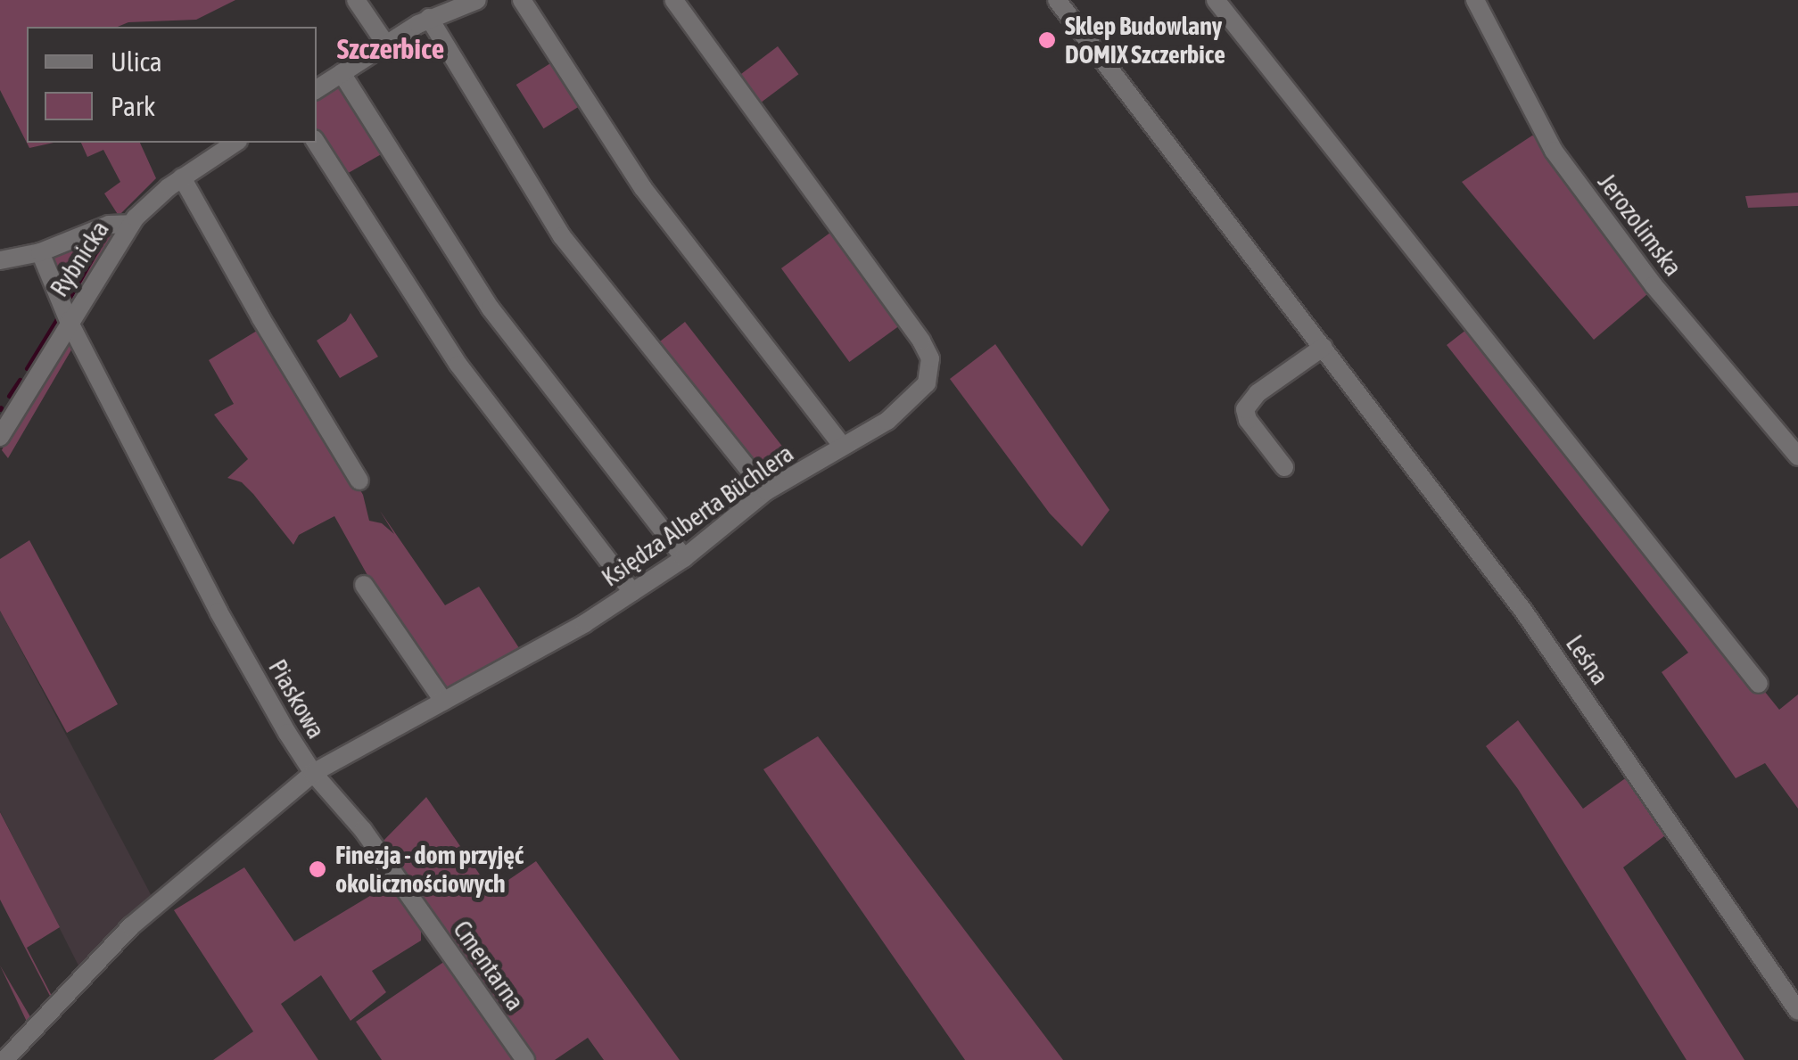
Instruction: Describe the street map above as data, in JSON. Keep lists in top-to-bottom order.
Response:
{
  "streets": {
    "street": [
      "Jerozolimska",
      "Rybnicka",
      "Księdza Alberta Büchlera",
      "Leśna",
      "Piaskowa",
      "Cmentarna"
    ]
  },
  "crossings": [
    ["Rybnicka", "Piaskowa"],
    ["Księdza Alberta Büchlera", "Piaskowa"],
    ["Księdza Alberta Büchlera", "Cmentarna"],
    ["Piaskowa", "Cmentarna"]
  ],
  "districts": ["Szczerbice"],
  "places": ["Sklep Budowlany DOMIX Szczerbice", "Finezja - dom przyjęć okolicznościowych"],
  "legend": ["Ulica", "Park"]
}
